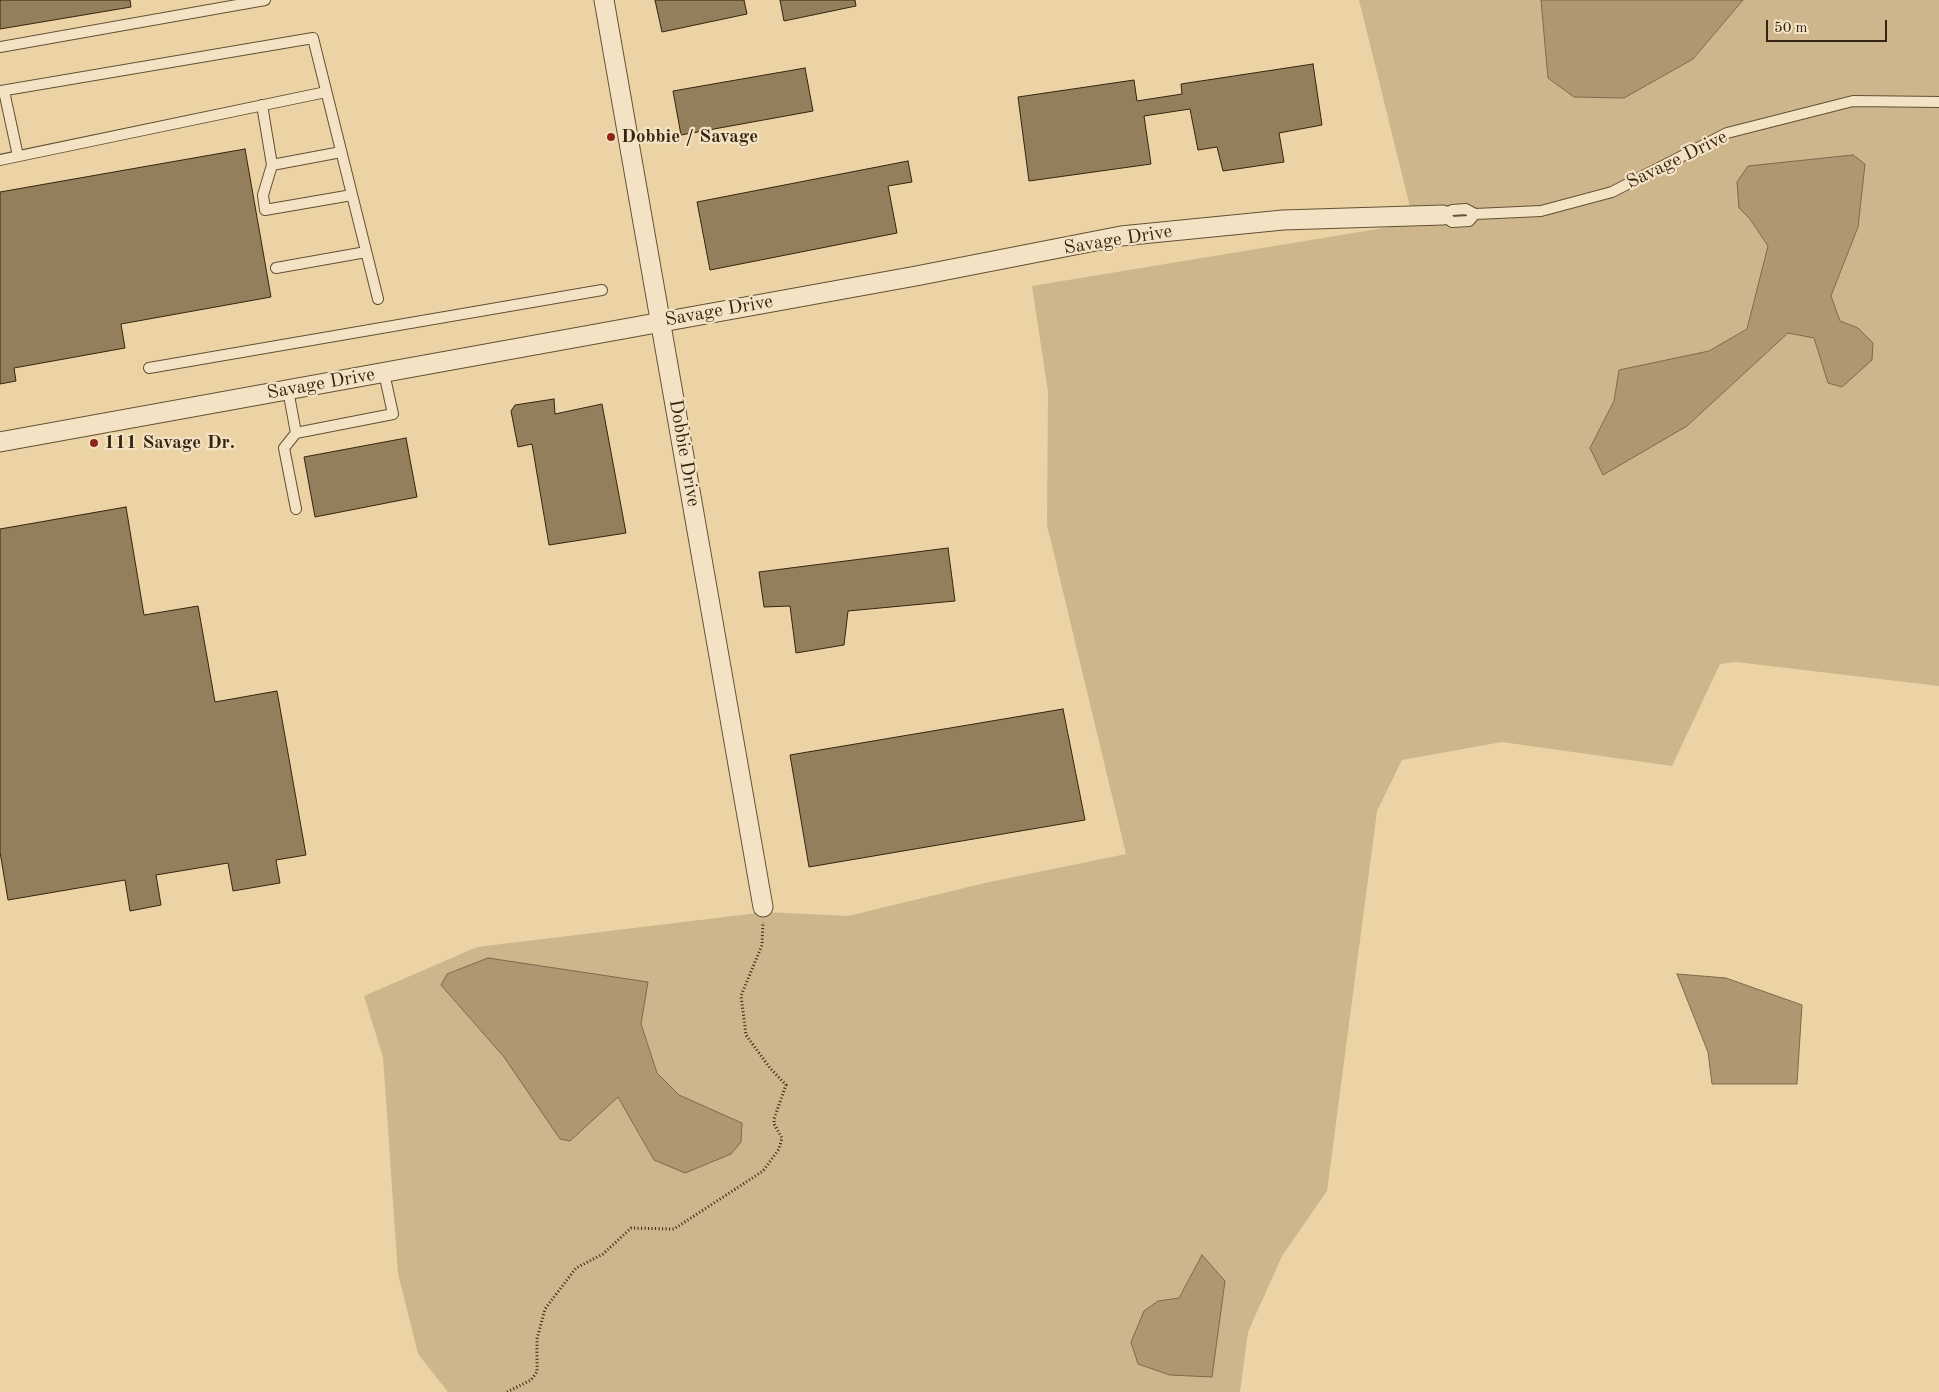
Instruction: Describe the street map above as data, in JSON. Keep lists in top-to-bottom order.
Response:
{
  "streets": {
    "street": ["Savage Drive", "Dobbie Drive"]
  },
  "crossings": [
    ["Savage Drive", "Dobbie Drive"]
  ],
  "places": ["Dobbie / Savage", "111 Savage Dr."],
  "scale_bar": "50 m"
}
